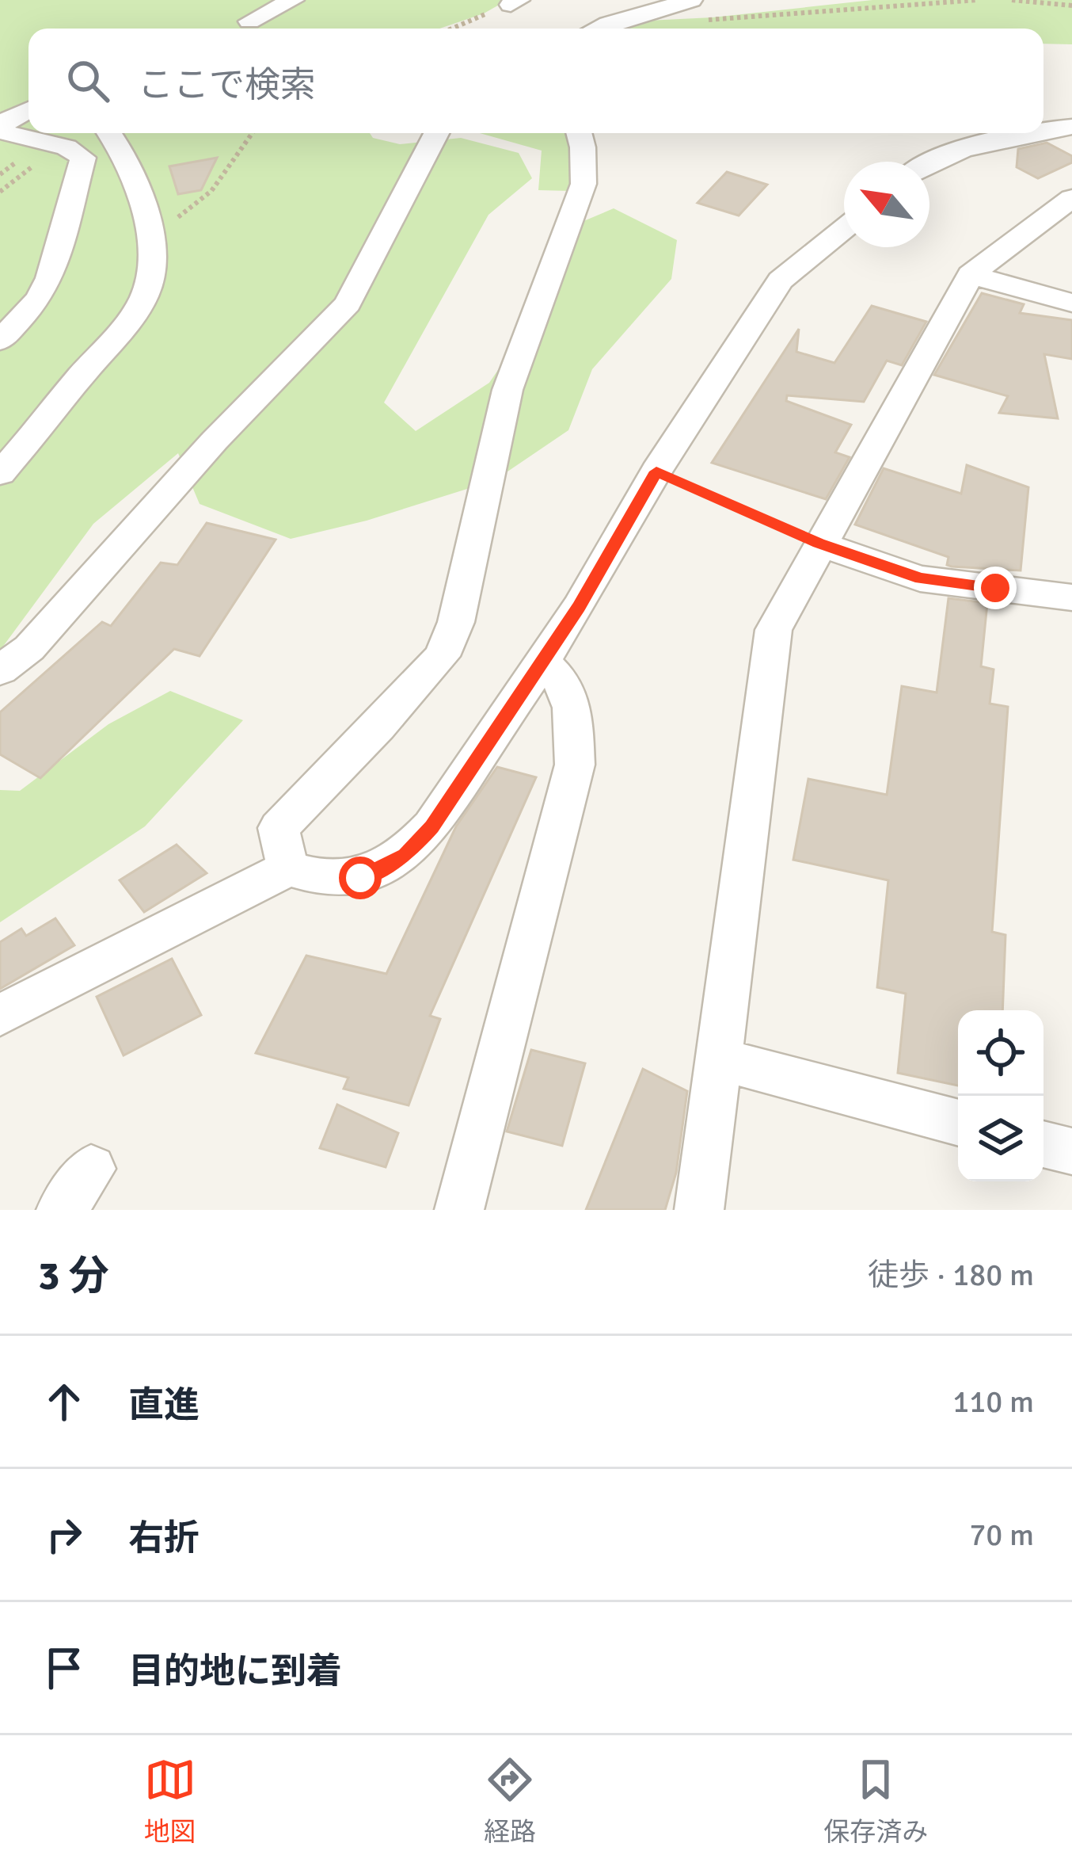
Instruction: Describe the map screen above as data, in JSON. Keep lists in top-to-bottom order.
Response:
{
  "north": "top left",
  "page": {
    "search": "ここで検索",
    "heading": ["3 分", "徒歩 · 180 m"],
    "list": [
      ["直進", "110 m"],
      ["右折", "70 m"],
      "目的地に到着"
    ],
    "nav": ["地図", "経路", "保存済み"]
  }
}
